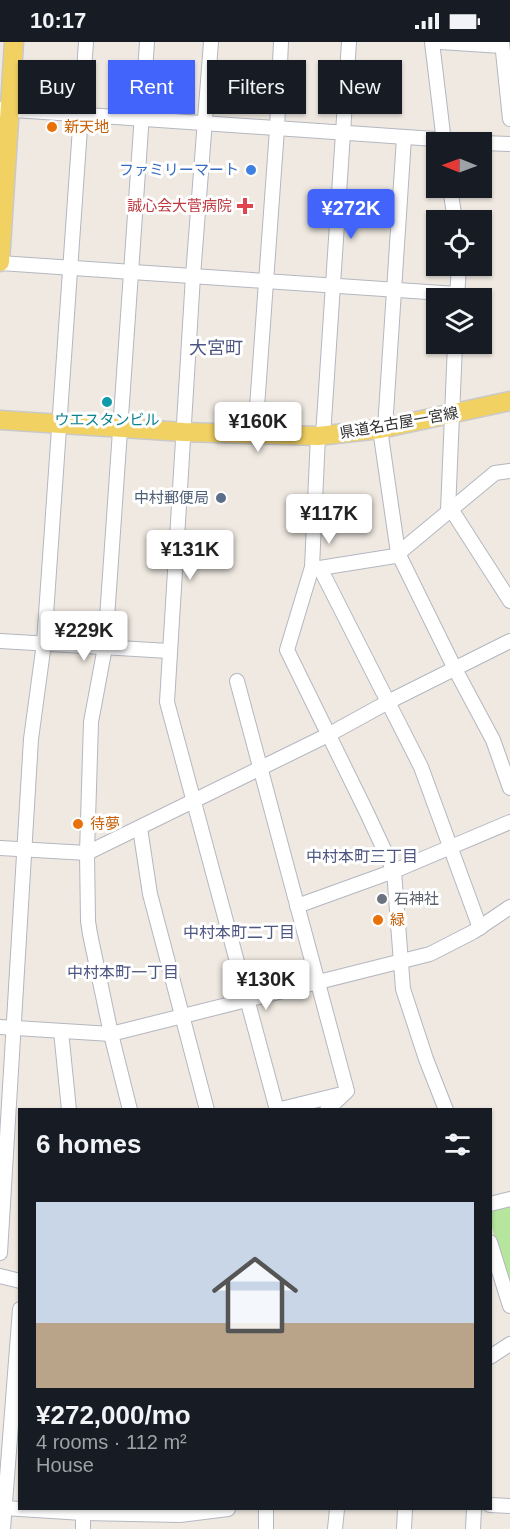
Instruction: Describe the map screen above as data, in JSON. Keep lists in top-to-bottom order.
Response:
{
  "streets": {
    "main road": ["県道名古屋一宮線"]
  },
  "districts": [
    "大宮町",
    "中村本町三丁目",
    "中村本町二丁目",
    "中村本町一丁目"
  ],
  "places": {
    "other": [
      "新天地",
      "ファミリーマート",
      "ウエスタンビル",
      "中村郵便局",
      "待夢",
      "石神社",
      "緑"
    ],
    "health": ["誠心会大菅病院"]
  },
  "north": "left",
  "page": {
    "status": "10:17",
    "chip": [
      "Buy",
      "Rent",
      "Filters",
      "New"
    ],
    "price": [
      "¥272K",
      "¥160K",
      "¥117K",
      "¥131K",
      "¥229K",
      "¥130K"
    ],
    "heading": "6 homes",
    "list": [
      {
        "name": "¥272,000/mo",
        "note": "4 rooms · 112 m² · House"
      }
    ]
  }
}
